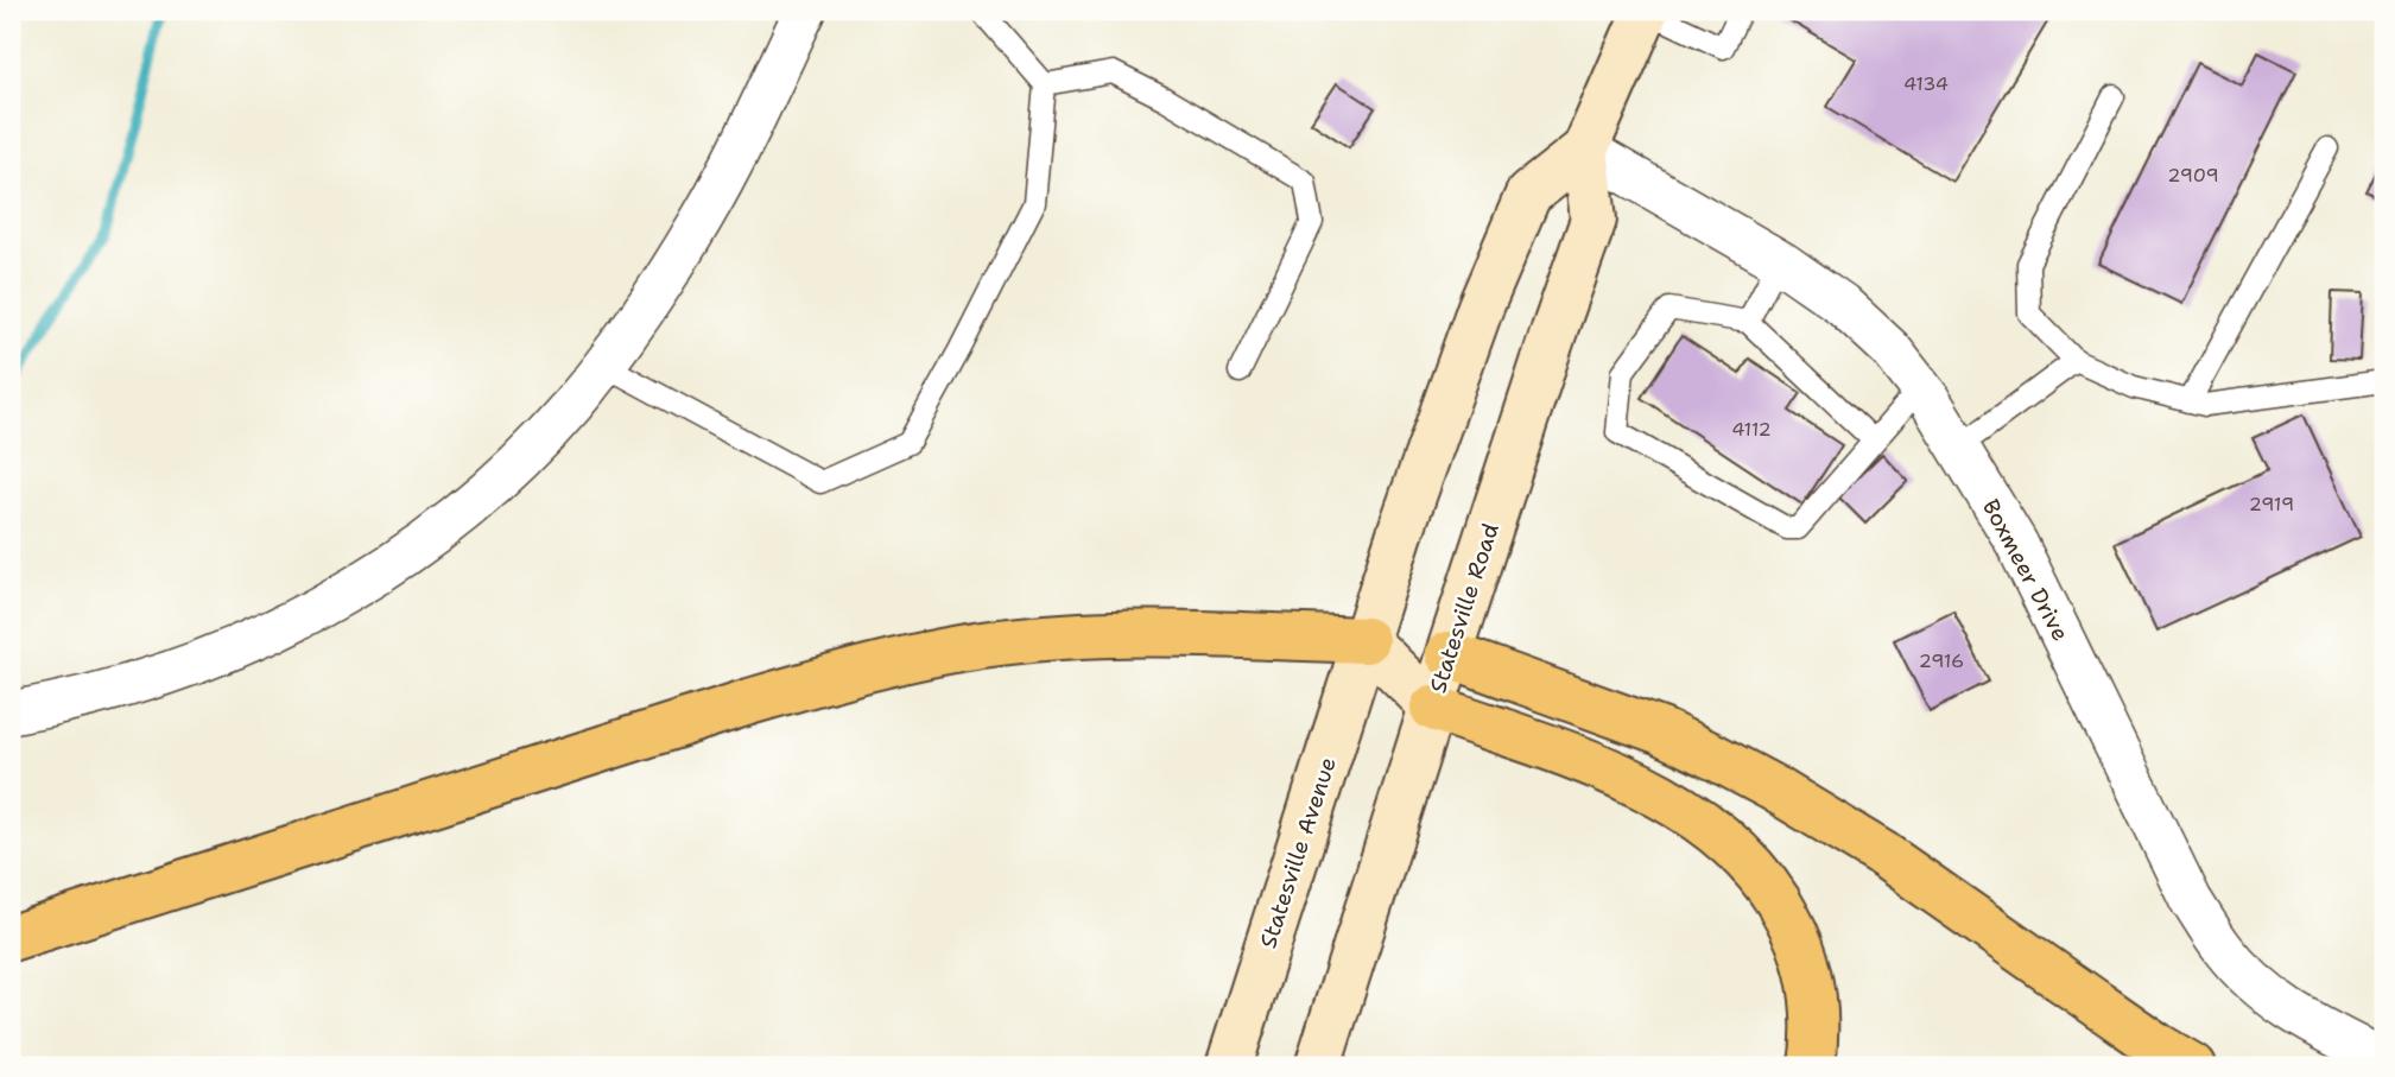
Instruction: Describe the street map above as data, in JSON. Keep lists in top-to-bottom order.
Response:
{
  "streets": {
    "main road": ["Statesville Road", "Statesville Avenue"],
    "street": ["Boxmeer Drive"]
  },
  "crossings": [
    ["Boxmeer Drive", "Statesville Road"]
  ],
  "house_numbers": [
    "4134",
    "2909",
    "4112",
    "2919",
    "2916"
  ]
}
